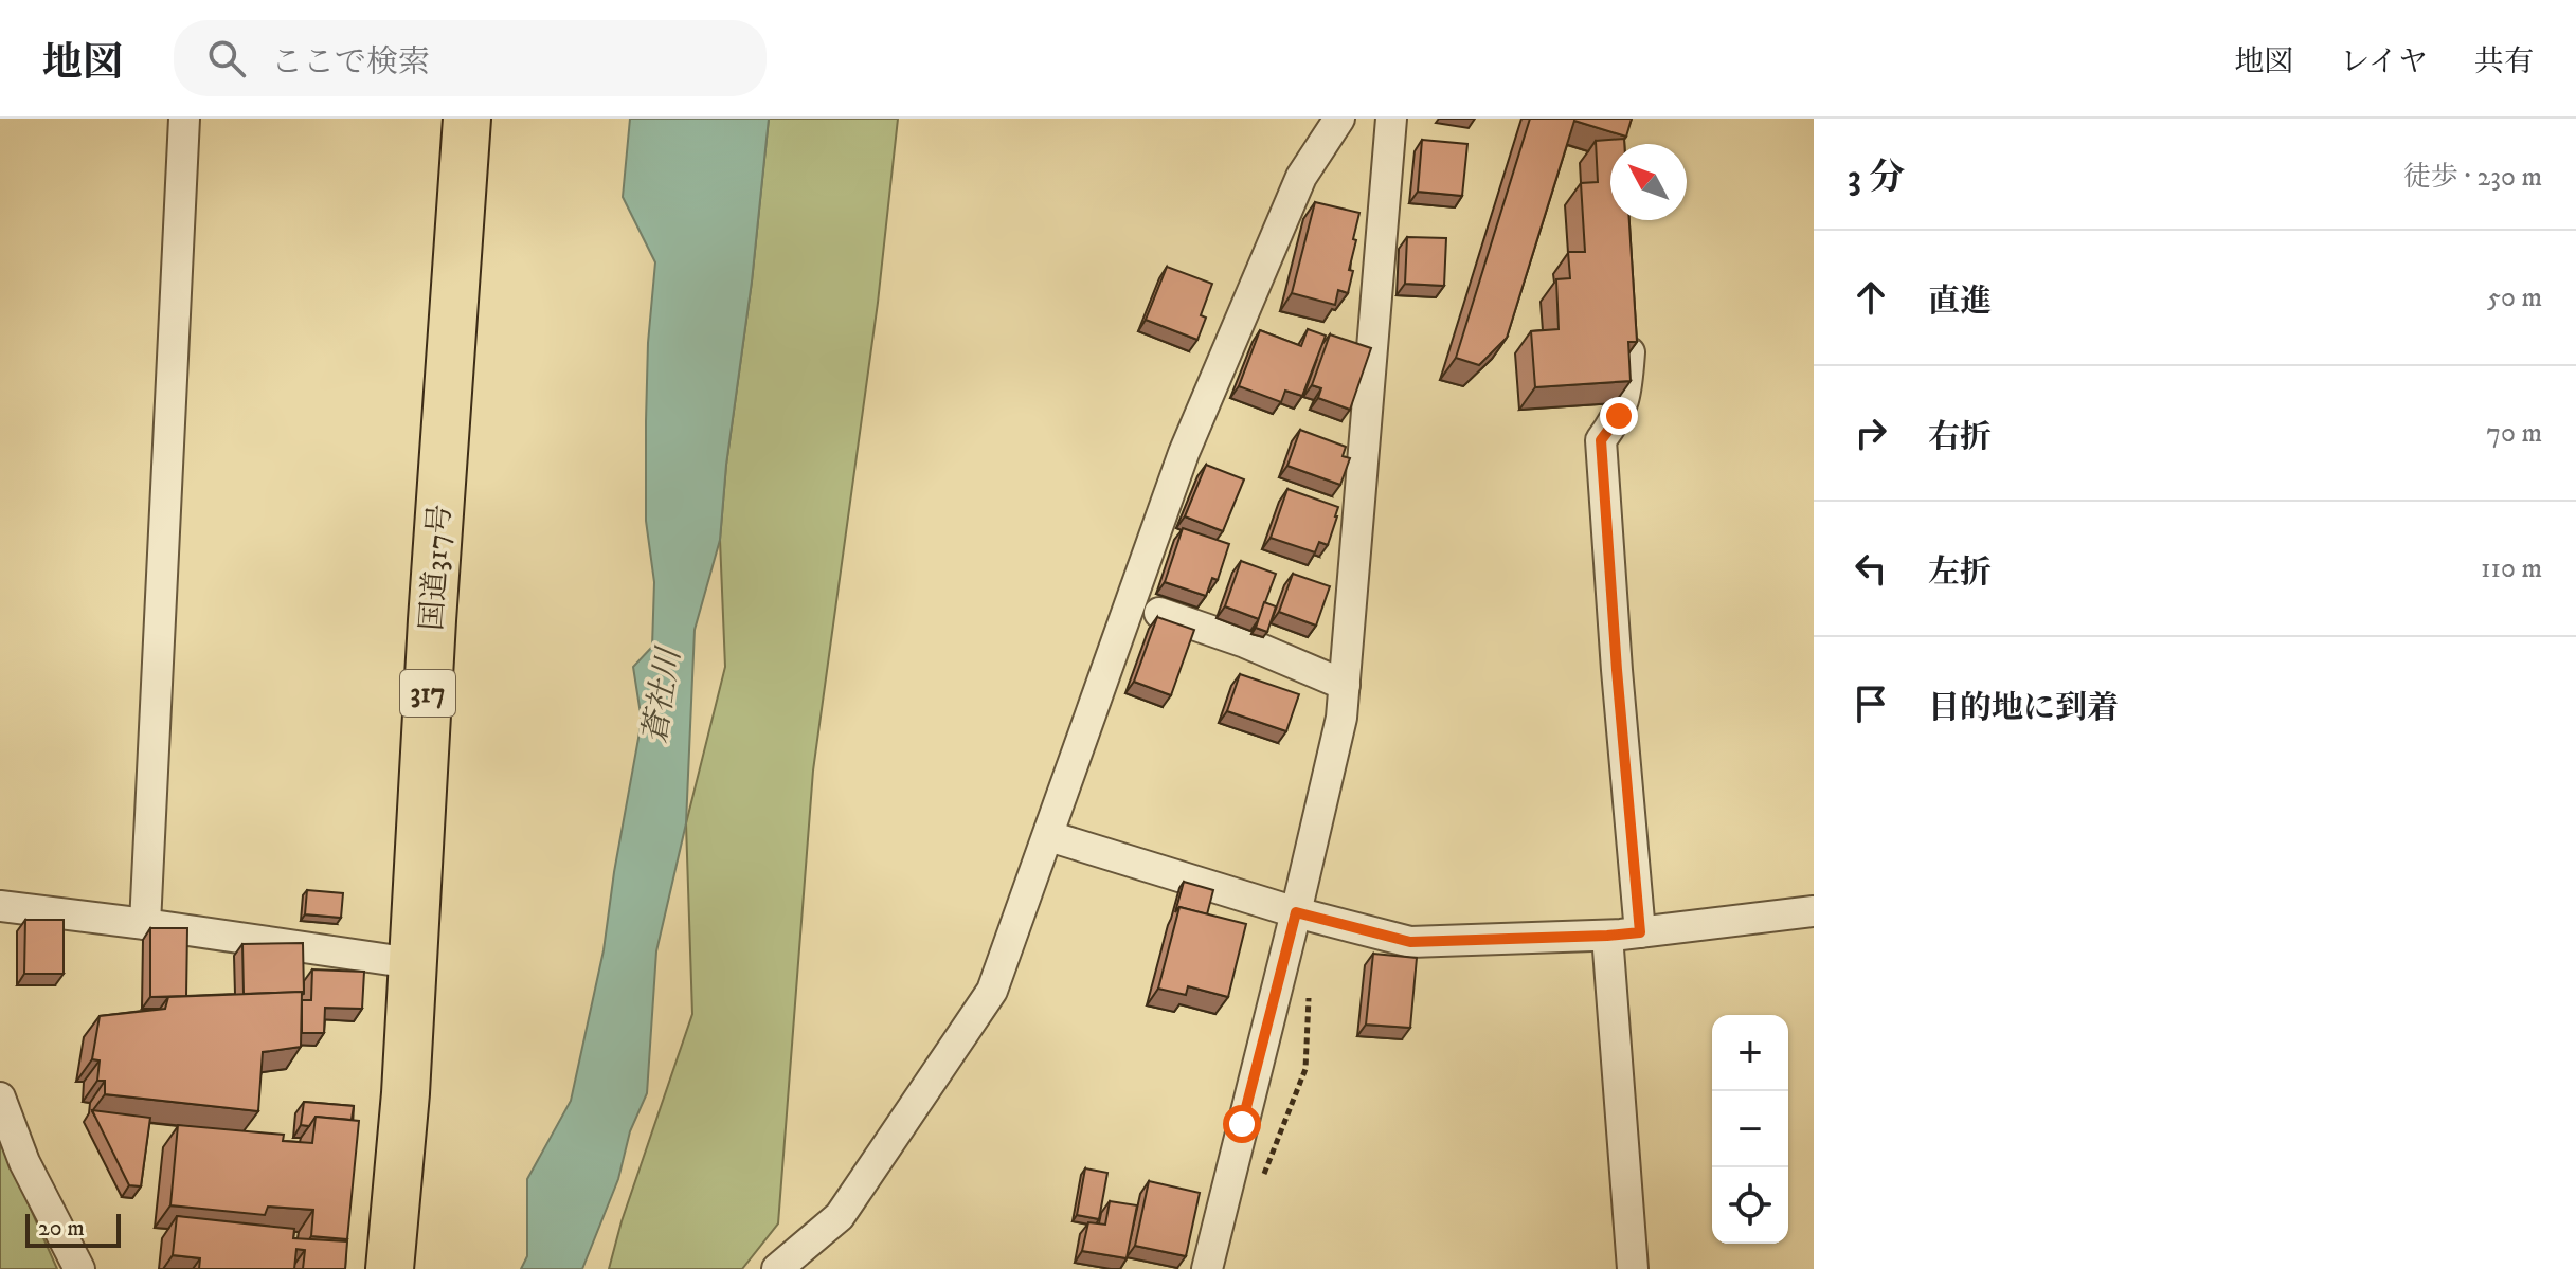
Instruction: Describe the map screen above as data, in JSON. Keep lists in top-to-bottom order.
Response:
{
  "streets": {
    "highway": ["国道317号", "317"]
  },
  "water": ["蒼社川"],
  "scale_bar": "20 m",
  "north": "top left",
  "page": {
    "header": "地図",
    "search": "ここで検索",
    "nav": ["地図", "レイヤ", "共有"],
    "heading": ["3 分", "徒歩 · 230 m"],
    "list": [
      ["直進", "50 m"],
      ["右折", "70 m"],
      ["左折", "110 m"],
      "目的地に到着"
    ],
    "map_buttons": ["+", "−"],
    "scale": "20 m"
  }
}
